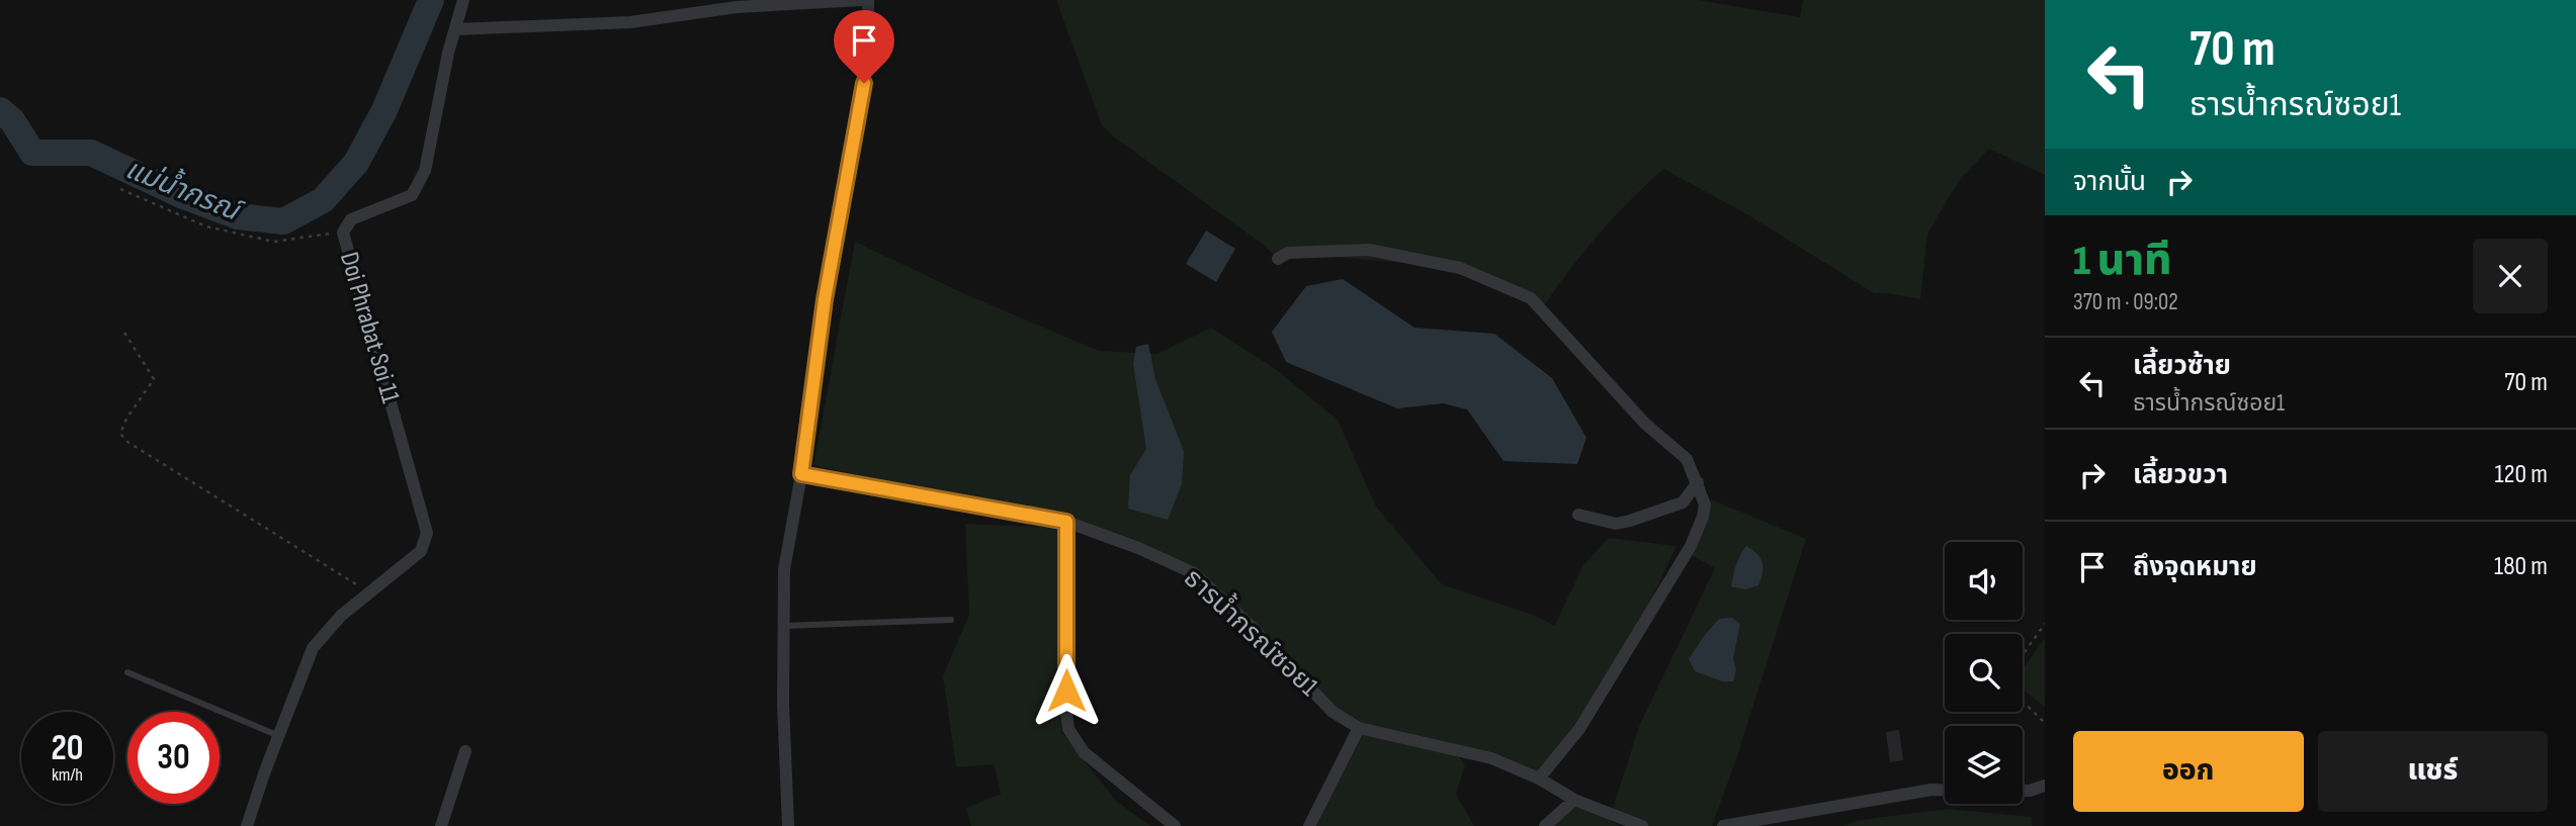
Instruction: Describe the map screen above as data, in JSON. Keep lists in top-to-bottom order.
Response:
{
  "streets": {
    "street": ["Doi Phrabat Soi 11", "ธารน้ำกรณ์ซอย1"]
  },
  "water": ["แม่น้ำกรณ์"],
  "page": {
    "turn": ["70 m", "ธารน้ำกรณ์ซอย1"],
    "then": "จากนั้น",
    "heading": ["1 นาที", "370 m · 09:02"],
    "list": [
      {
        "name": "เลี้ยวซ้าย",
        "note": "ธารน้ำกรณ์ซอย1",
        "value": "70 m"
      },
      {
        "name": "เลี้ยวขวา",
        "value": "120 m"
      },
      {
        "name": "ถึงจุดหมาย",
        "value": "180 m"
      }
    ],
    "speed": "20 km/h",
    "limit": "30",
    "buttons": ["ออก", "แชร์"]
  }
}
